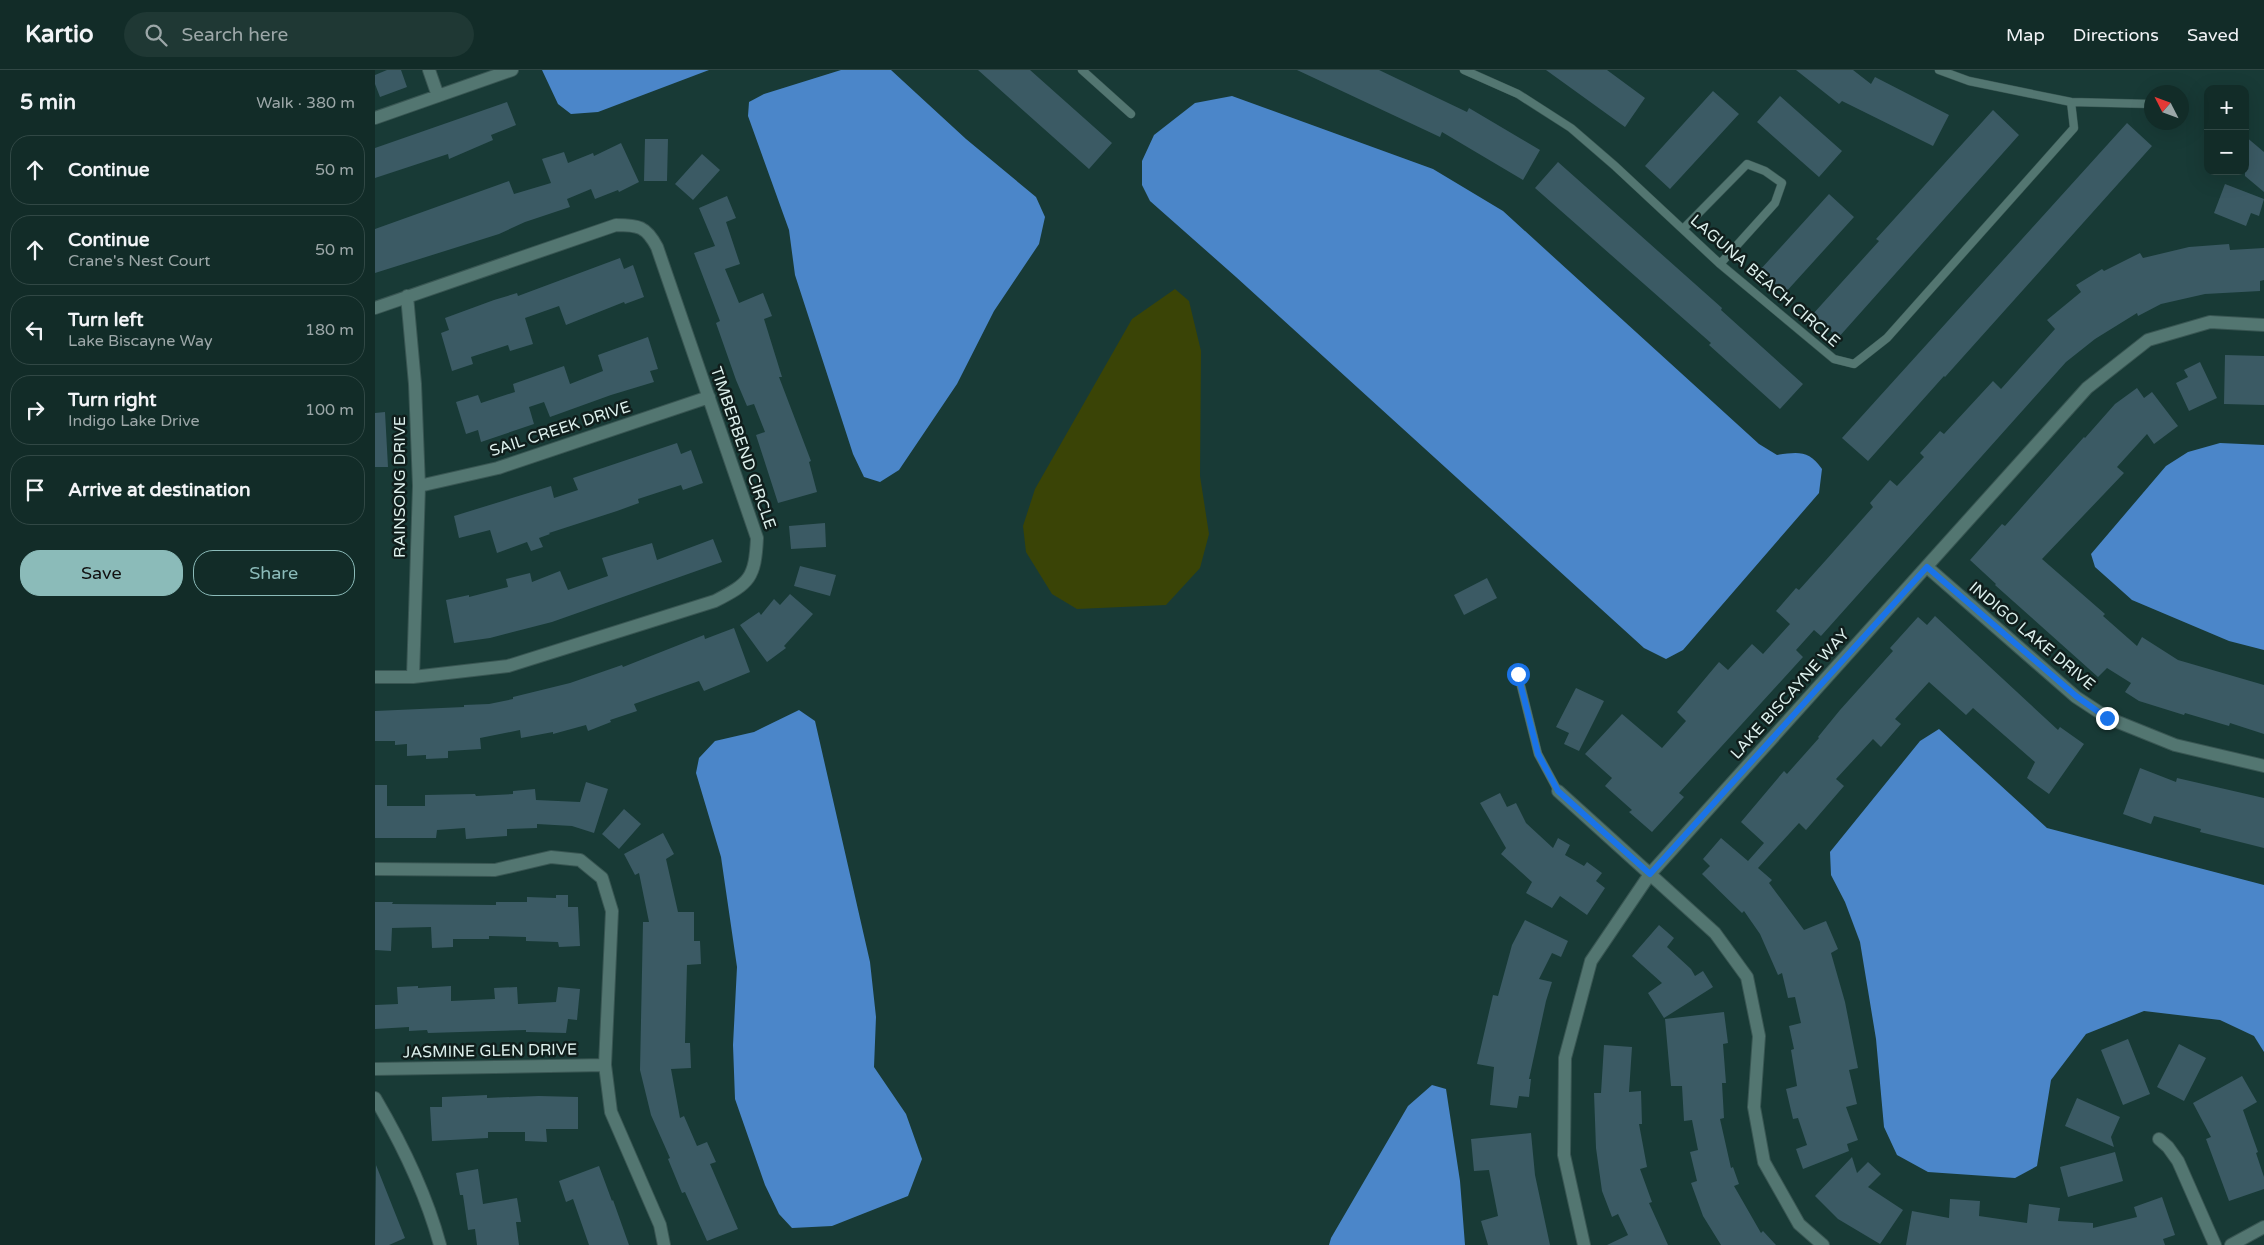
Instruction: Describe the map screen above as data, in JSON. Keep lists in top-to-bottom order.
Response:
{
  "streets": {
    "street": [
      "SAIL CREEK DRIVE",
      "TIMBERBEND CIRCLE",
      "RAINSONG DRIVE",
      "INDIGO LAKE DRIVE",
      "LAKE BISCAYNE WAY",
      "JASMINE GLEN DRIVE"
    ],
    "lane": ["LAGUNA BEACH CIRCLE"]
  },
  "crossings": [
    ["SAIL CREEK DRIVE", "TIMBERBEND CIRCLE"],
    ["SAIL CREEK DRIVE", "RAINSONG DRIVE"],
    ["TIMBERBEND CIRCLE", "RAINSONG DRIVE"],
    ["INDIGO LAKE DRIVE", "LAKE BISCAYNE WAY"]
  ],
  "north": "top left",
  "page": {
    "header": "Kartio",
    "search": "Search here",
    "nav": ["Map", "Directions", "Saved"],
    "heading": ["5 min", "Walk · 380 m"],
    "map_buttons": ["+", "−"],
    "list": [
      ["Continue", "50 m"],
      ["Continue", "Crane's Nest Court", "50 m"],
      ["Turn left", "Lake Biscayne Way", "180 m"],
      ["Turn right", "Indigo Lake Drive", "100 m"],
      "Arrive at destination"
    ],
    "buttons": ["Save", "Share"]
  }
}
